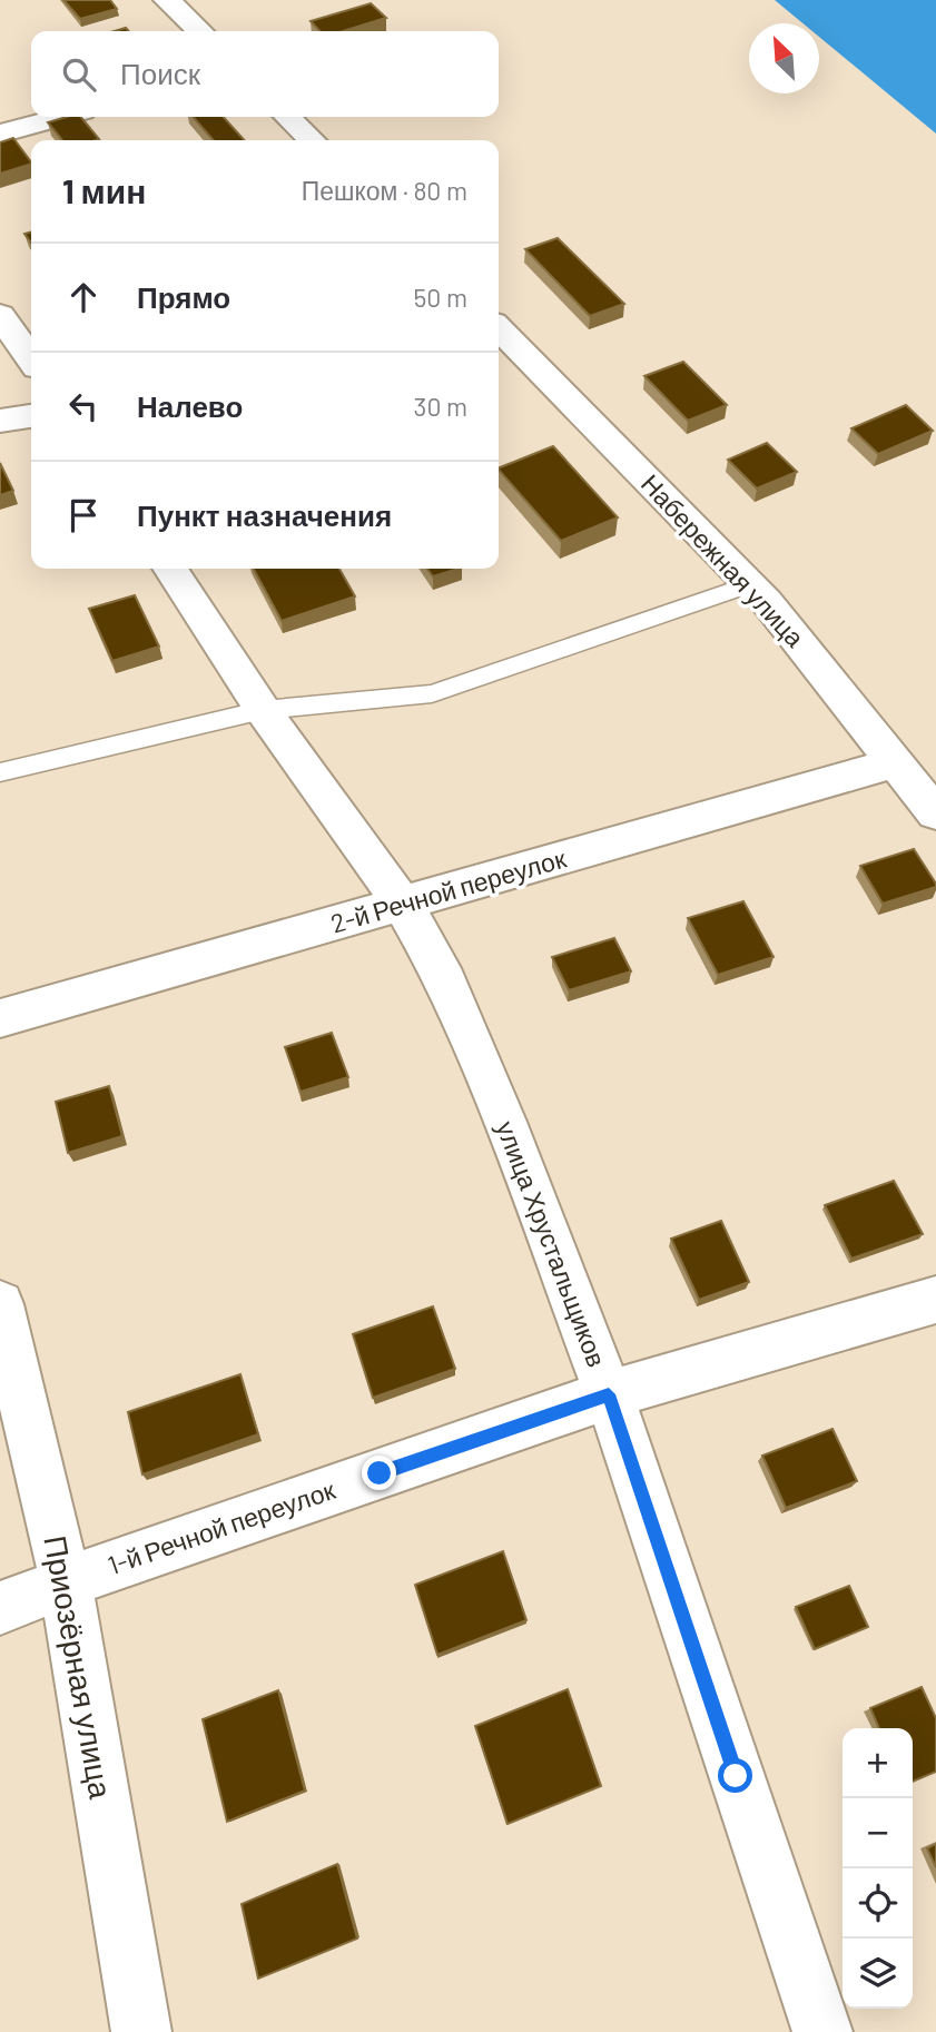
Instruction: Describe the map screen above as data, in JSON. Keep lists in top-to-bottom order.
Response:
{
  "streets": {
    "street": [
      "Набережная улица",
      "2-й Речной переулок",
      "улица Хрустальщиков",
      "1-й Речной переулок",
      "Приозёрная улица"
    ]
  },
  "crossings": [
    ["Набережная улица", "2-й Речной переулок"],
    ["2-й Речной переулок", "улица Хрустальщиков"],
    ["улица Хрустальщиков", "1-й Речной переулок"],
    ["1-й Речной переулок", "Приозёрная улица"]
  ],
  "north": "top left",
  "page": {
    "search": "Поиск",
    "heading": ["1 мин", "Пешком · 80 m"],
    "list": [
      ["Прямо", "50 m"],
      ["Налево", "30 m"],
      "Пункт назначения"
    ],
    "map_buttons": ["+", "−"]
  }
}
